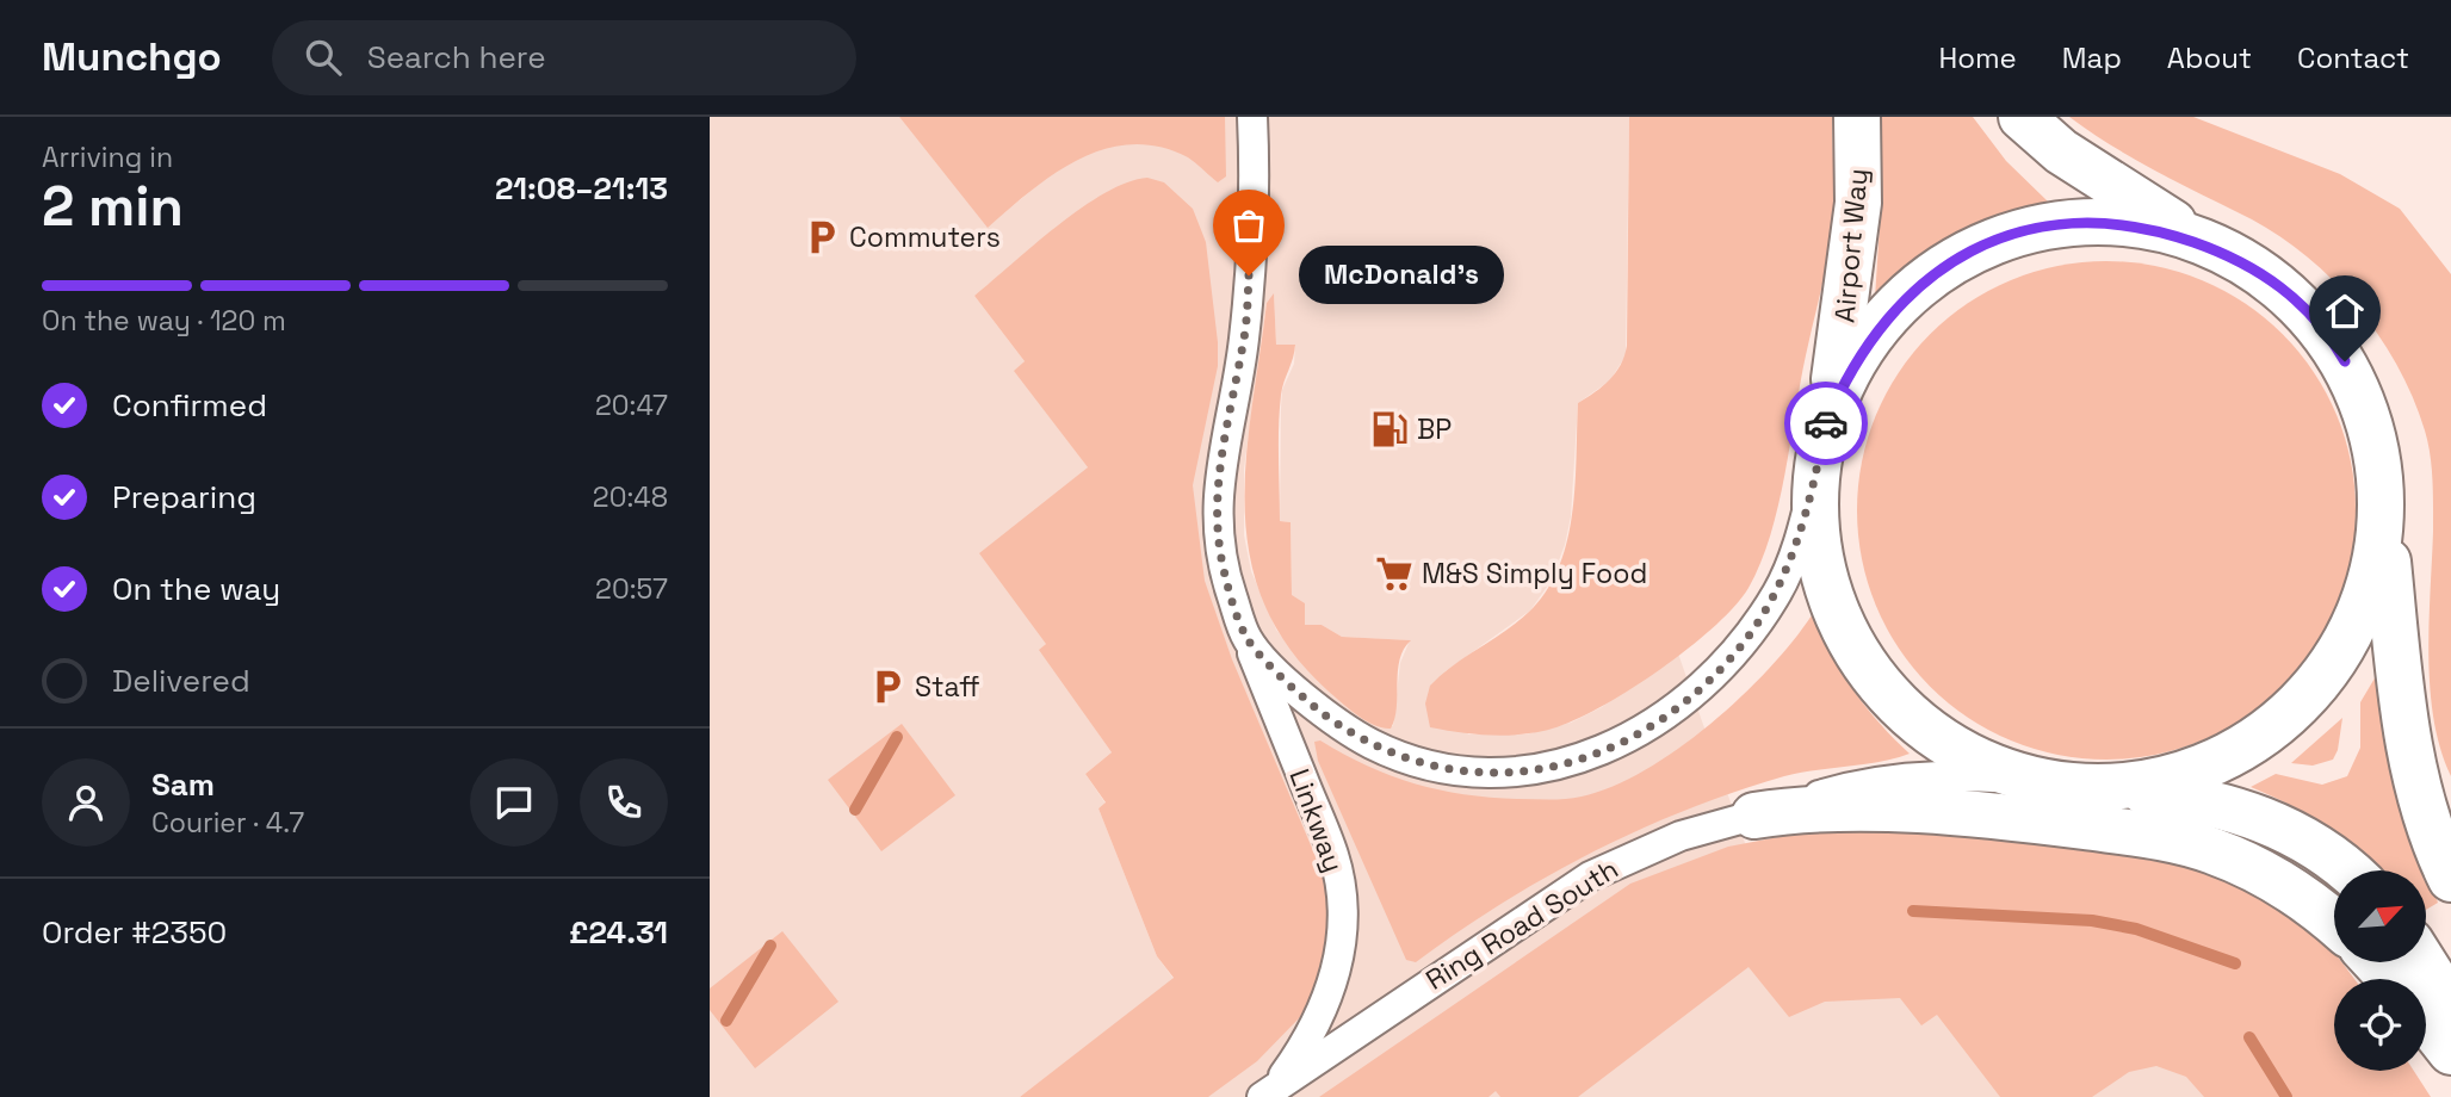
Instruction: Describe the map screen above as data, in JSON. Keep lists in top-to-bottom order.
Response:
{
  "streets": {
    "highway": ["Airport Way"],
    "street": ["Linkway", "Ring Road South"]
  },
  "crossings": [
    ["Linkway", "Ring Road South"]
  ],
  "places": {
    "parking": ["Commuters", "Staff"],
    "other": ["McDonald's"],
    "fuel station": ["BP"],
    "supermarket": ["M&S Simply Food"]
  },
  "north": "top right",
  "page": {
    "header": "Munchgo",
    "search": "Search here",
    "nav": [
      "Home",
      "Map",
      "About",
      "Contact"
    ],
    "heading": ["2 min", "Arriving in", "21:08–21:13"],
    "panel": [
      "Sam",
      "Courier · 4.7",
      "Order #2350",
      "£24.31"
    ],
    "bubble": "McDonald's",
    "bar": "On the way · 120 m",
    "list": [
      ["Confirmed", "20:47"],
      ["Preparing", "20:48"],
      ["On the way", "20:57"],
      "Delivered"
    ]
  }
}
